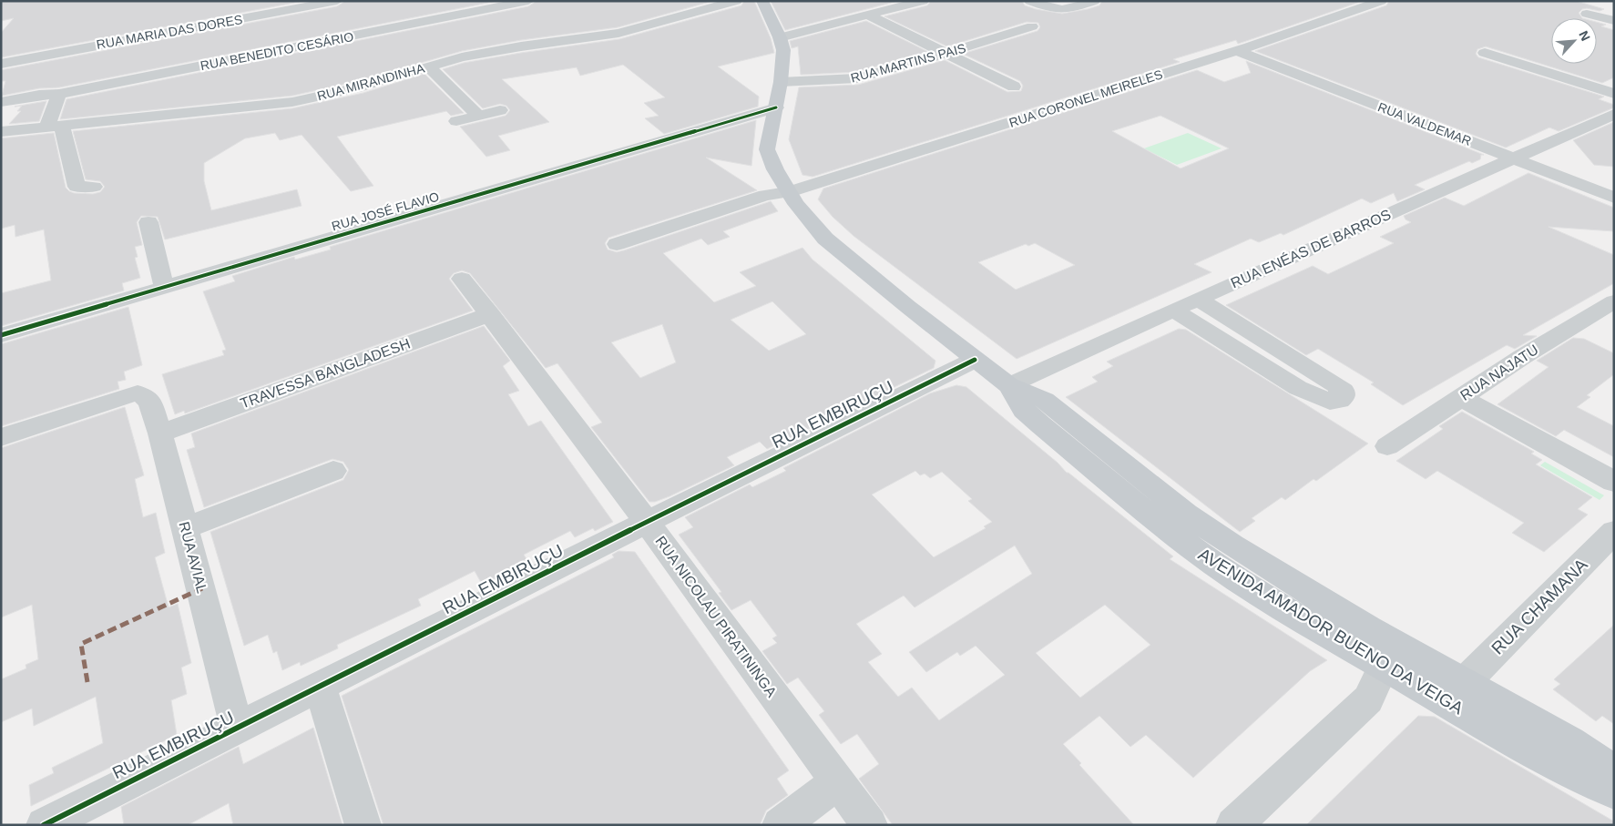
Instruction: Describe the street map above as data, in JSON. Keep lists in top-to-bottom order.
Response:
{
  "streets": {
    "main road": ["AVENIDA AMADOR BUENO DA VEIGA"],
    "street": [
      "RUA MARIA DAS DORES",
      "RUA BENEDITO CESÁRIO",
      "RUA MARTINS PAIS",
      "RUA MIRANDINHA",
      "RUA CORONEL MEIRELES",
      "RUA VALDEMAR",
      "RUA JOSÉ FLAVIO",
      "RUA ENÉAS DE BARROS",
      "RUA NAJATU",
      "TRAVESSA BANGLADESH",
      "RUA EMBIRUÇU",
      "RUA AVIAL",
      "RUA CHAMANA",
      "RUA NICOLAU PIRATININGA"
    ]
  },
  "crossings": [
    ["RUA MARTINS PAIS", "AVENIDA AMADOR BUENO DA VEIGA"],
    ["RUA CORONEL MEIRELES", "RUA VALDEMAR"],
    ["RUA CORONEL MEIRELES", "AVENIDA AMADOR BUENO DA VEIGA"],
    ["RUA VALDEMAR", "RUA ENÉAS DE BARROS"],
    ["RUA JOSÉ FLAVIO", "AVENIDA AMADOR BUENO DA VEIGA"],
    ["RUA ENÉAS DE BARROS", "AVENIDA AMADOR BUENO DA VEIGA"],
    ["TRAVESSA BANGLADESH", "RUA AVIAL"],
    ["TRAVESSA BANGLADESH", "RUA NICOLAU PIRATININGA"],
    ["RUA EMBIRUÇU", "RUA AVIAL"],
    ["RUA EMBIRUÇU", "RUA NICOLAU PIRATININGA"],
    ["RUA EMBIRUÇU", "AVENIDA AMADOR BUENO DA VEIGA"],
    ["RUA CHAMANA", "AVENIDA AMADOR BUENO DA VEIGA"]
  ],
  "north": "top right"
}
